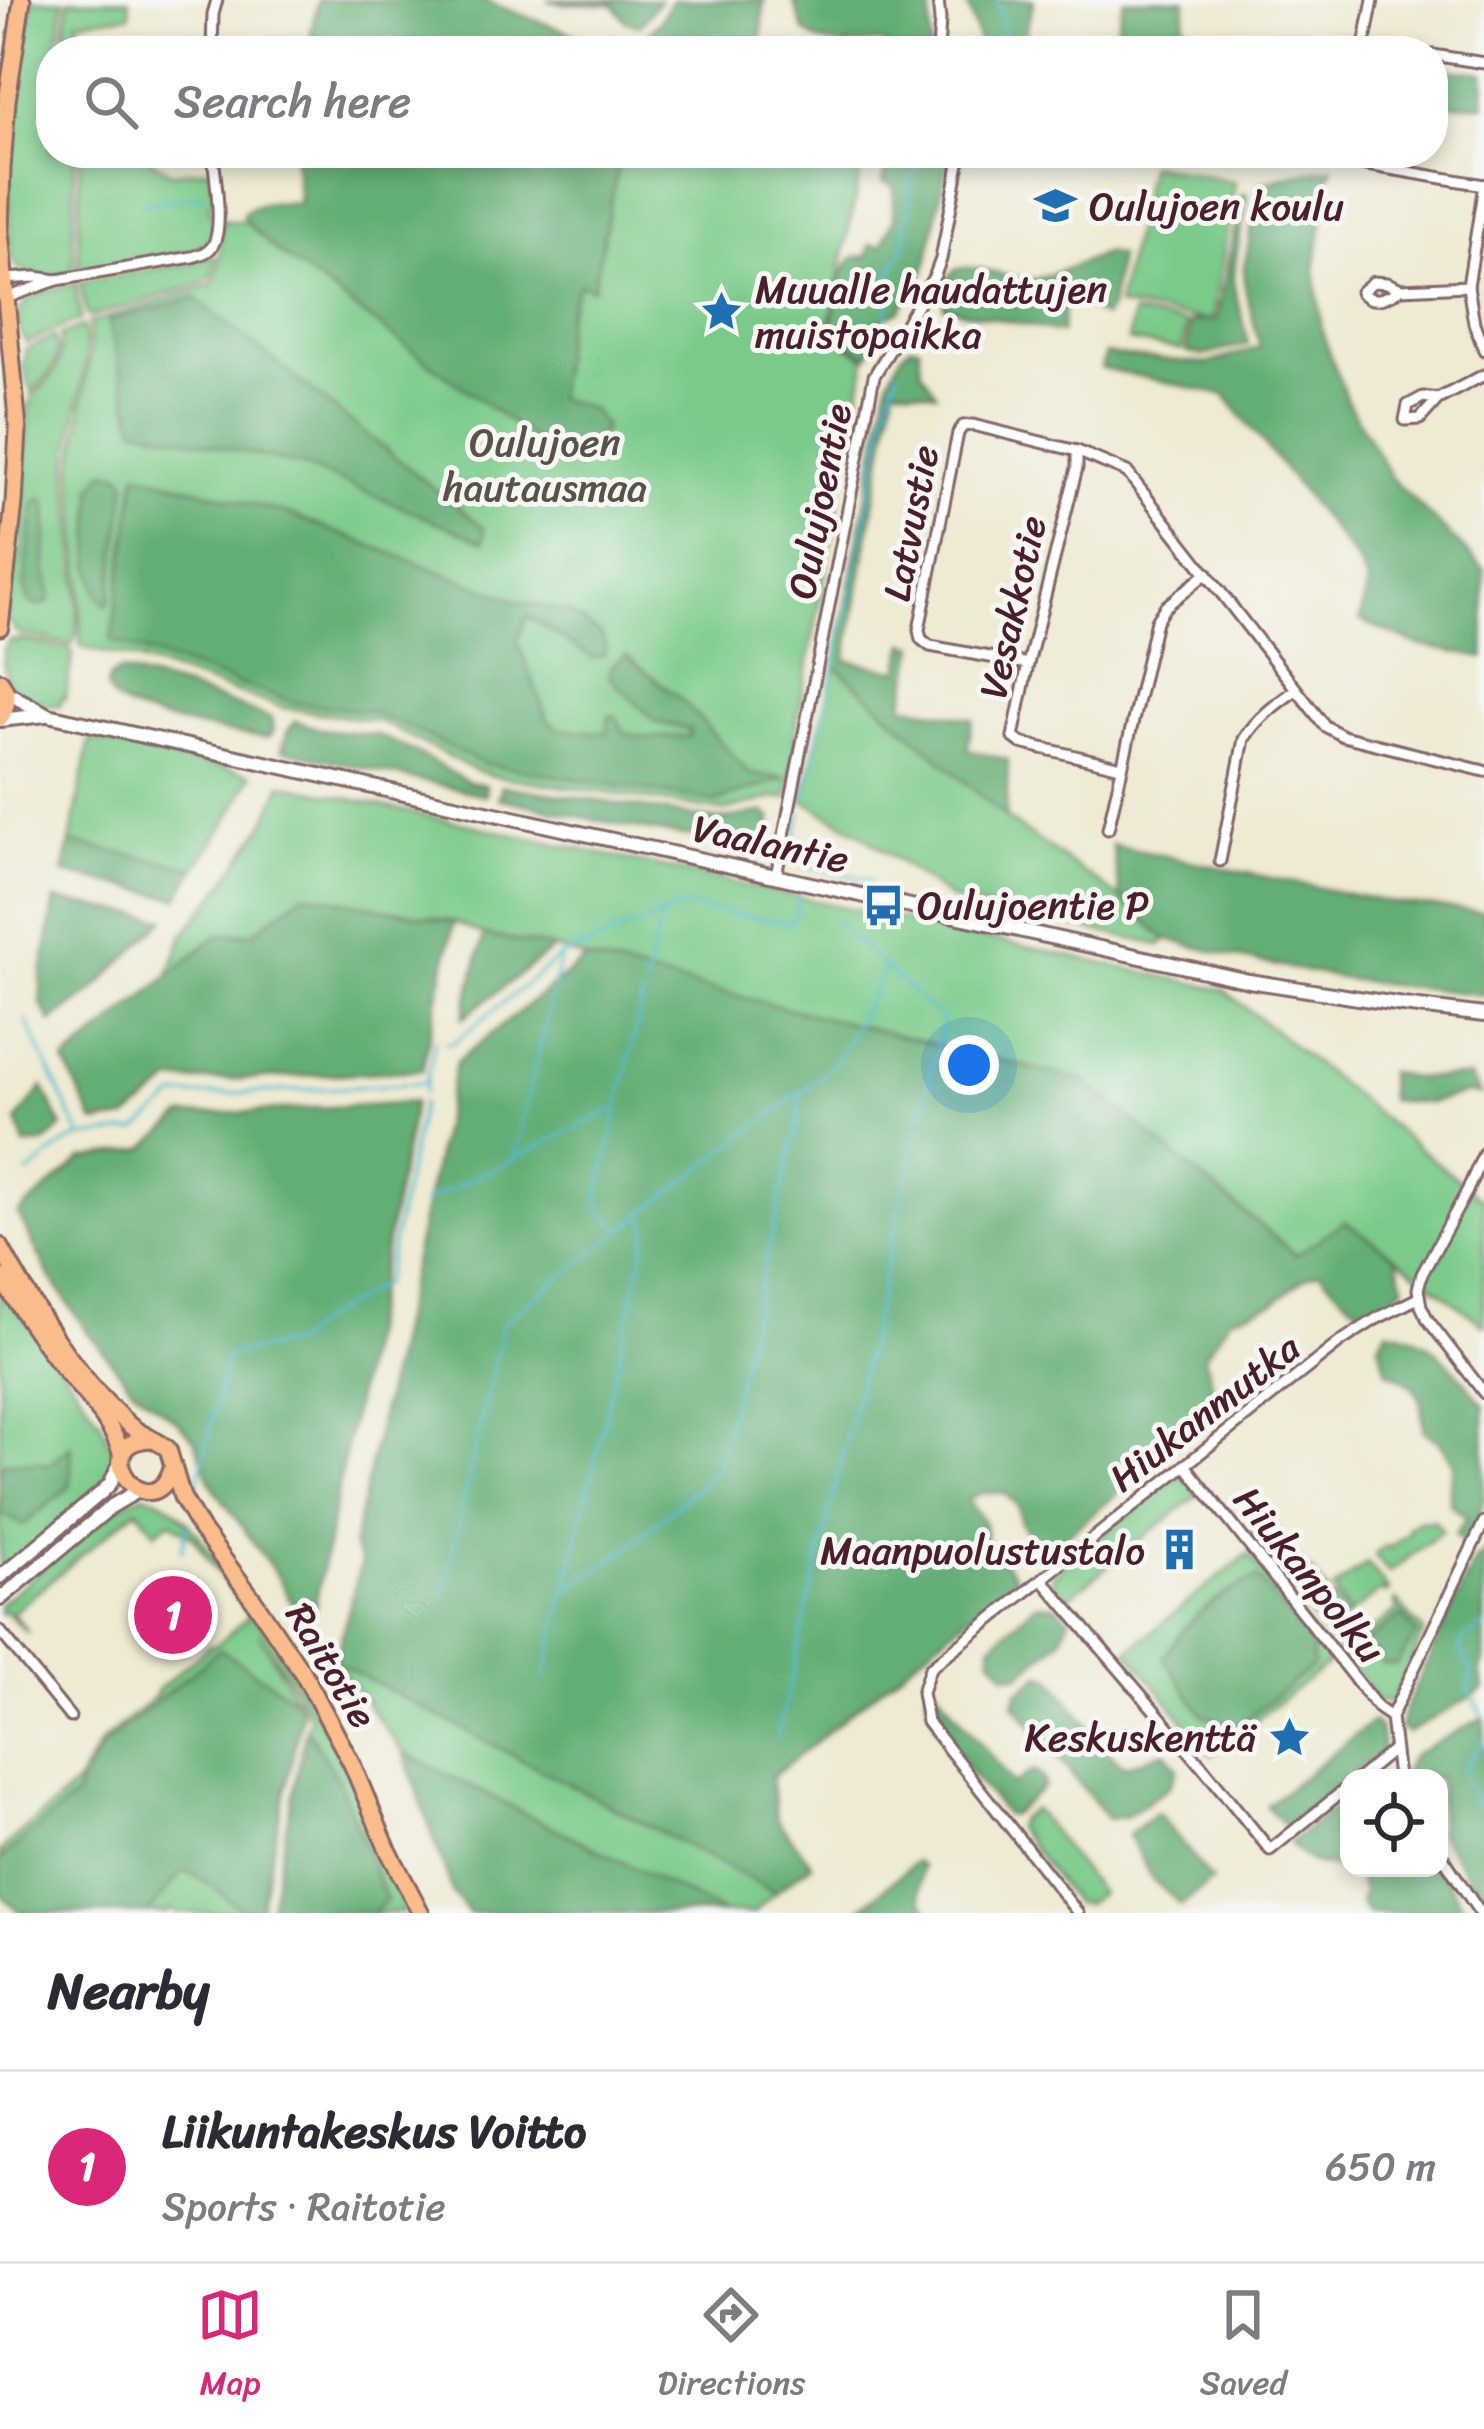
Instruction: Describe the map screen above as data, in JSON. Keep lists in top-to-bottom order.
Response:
{
  "streets": {
    "main road": ["Raitotie"],
    "street": [
      "Oulujoentie",
      "Latvustie",
      "Vesakkotie",
      "Vaalantie",
      "Hiukanmutka",
      "Hiukanpolku"
    ]
  },
  "crossings": [
    ["Oulujoentie", "Vaalantie"],
    ["Latvustie", "Vesakkotie"],
    ["Hiukanmutka", "Hiukanpolku"]
  ],
  "parks": ["Oulujoen hautausmaa"],
  "places": {
    "school or university": ["Oulujoen koulu"],
    "place": ["Muualle haudattujen muistopaikka", "Keskuskenttä"],
    "bus stop": ["Oulujoentie P"],
    "building": ["Maanpuolustustalo"]
  },
  "page": {
    "search": "Search here",
    "pins": "1",
    "heading": "Nearby",
    "list": [
      {
        "mark": "1",
        "name": "Liikuntakeskus Voitto",
        "note": "Sports · Raitotie",
        "value": "650 m"
      }
    ],
    "nav": ["Map", "Directions", "Saved"]
  }
}
